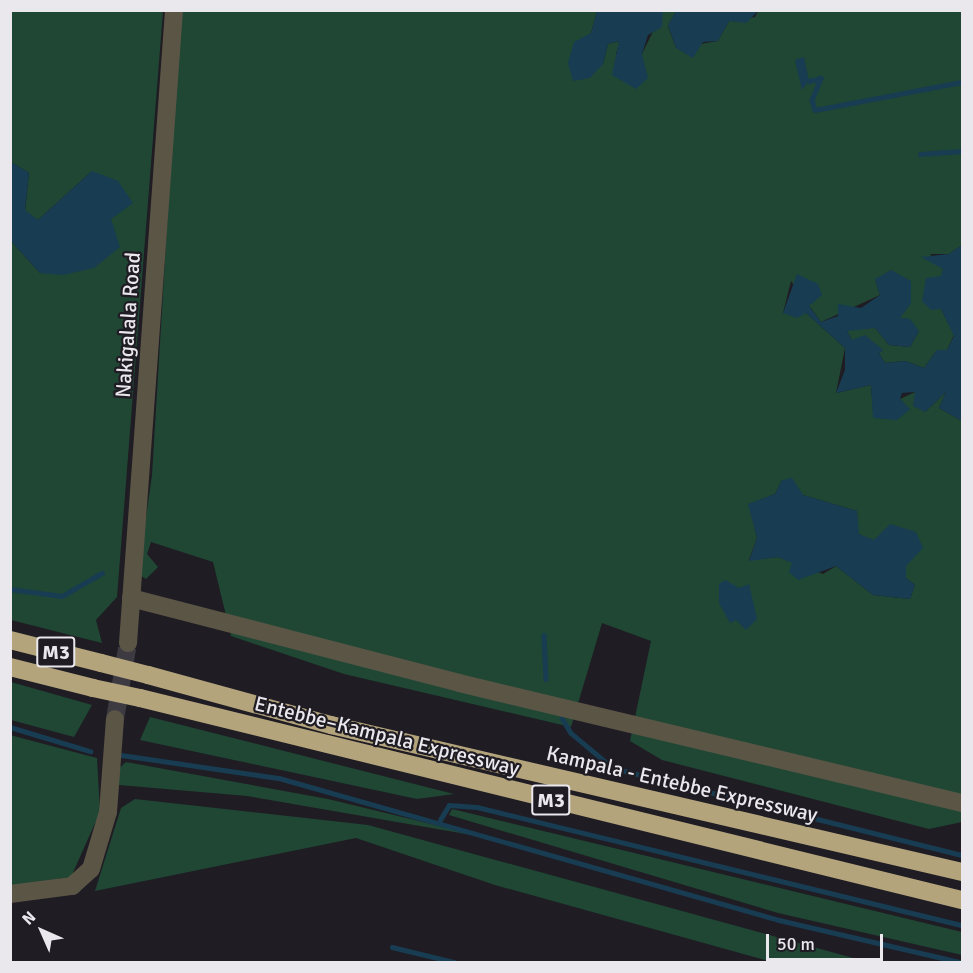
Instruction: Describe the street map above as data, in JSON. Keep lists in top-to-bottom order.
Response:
{
  "streets": {
    "highway": ["M3", "Entebbe–Kampala Expressway", "Kampala - Entebbe Expressway"],
    "street": ["Nakigalala Road"]
  },
  "scale_bar": "50 m",
  "north": "top left"
}
